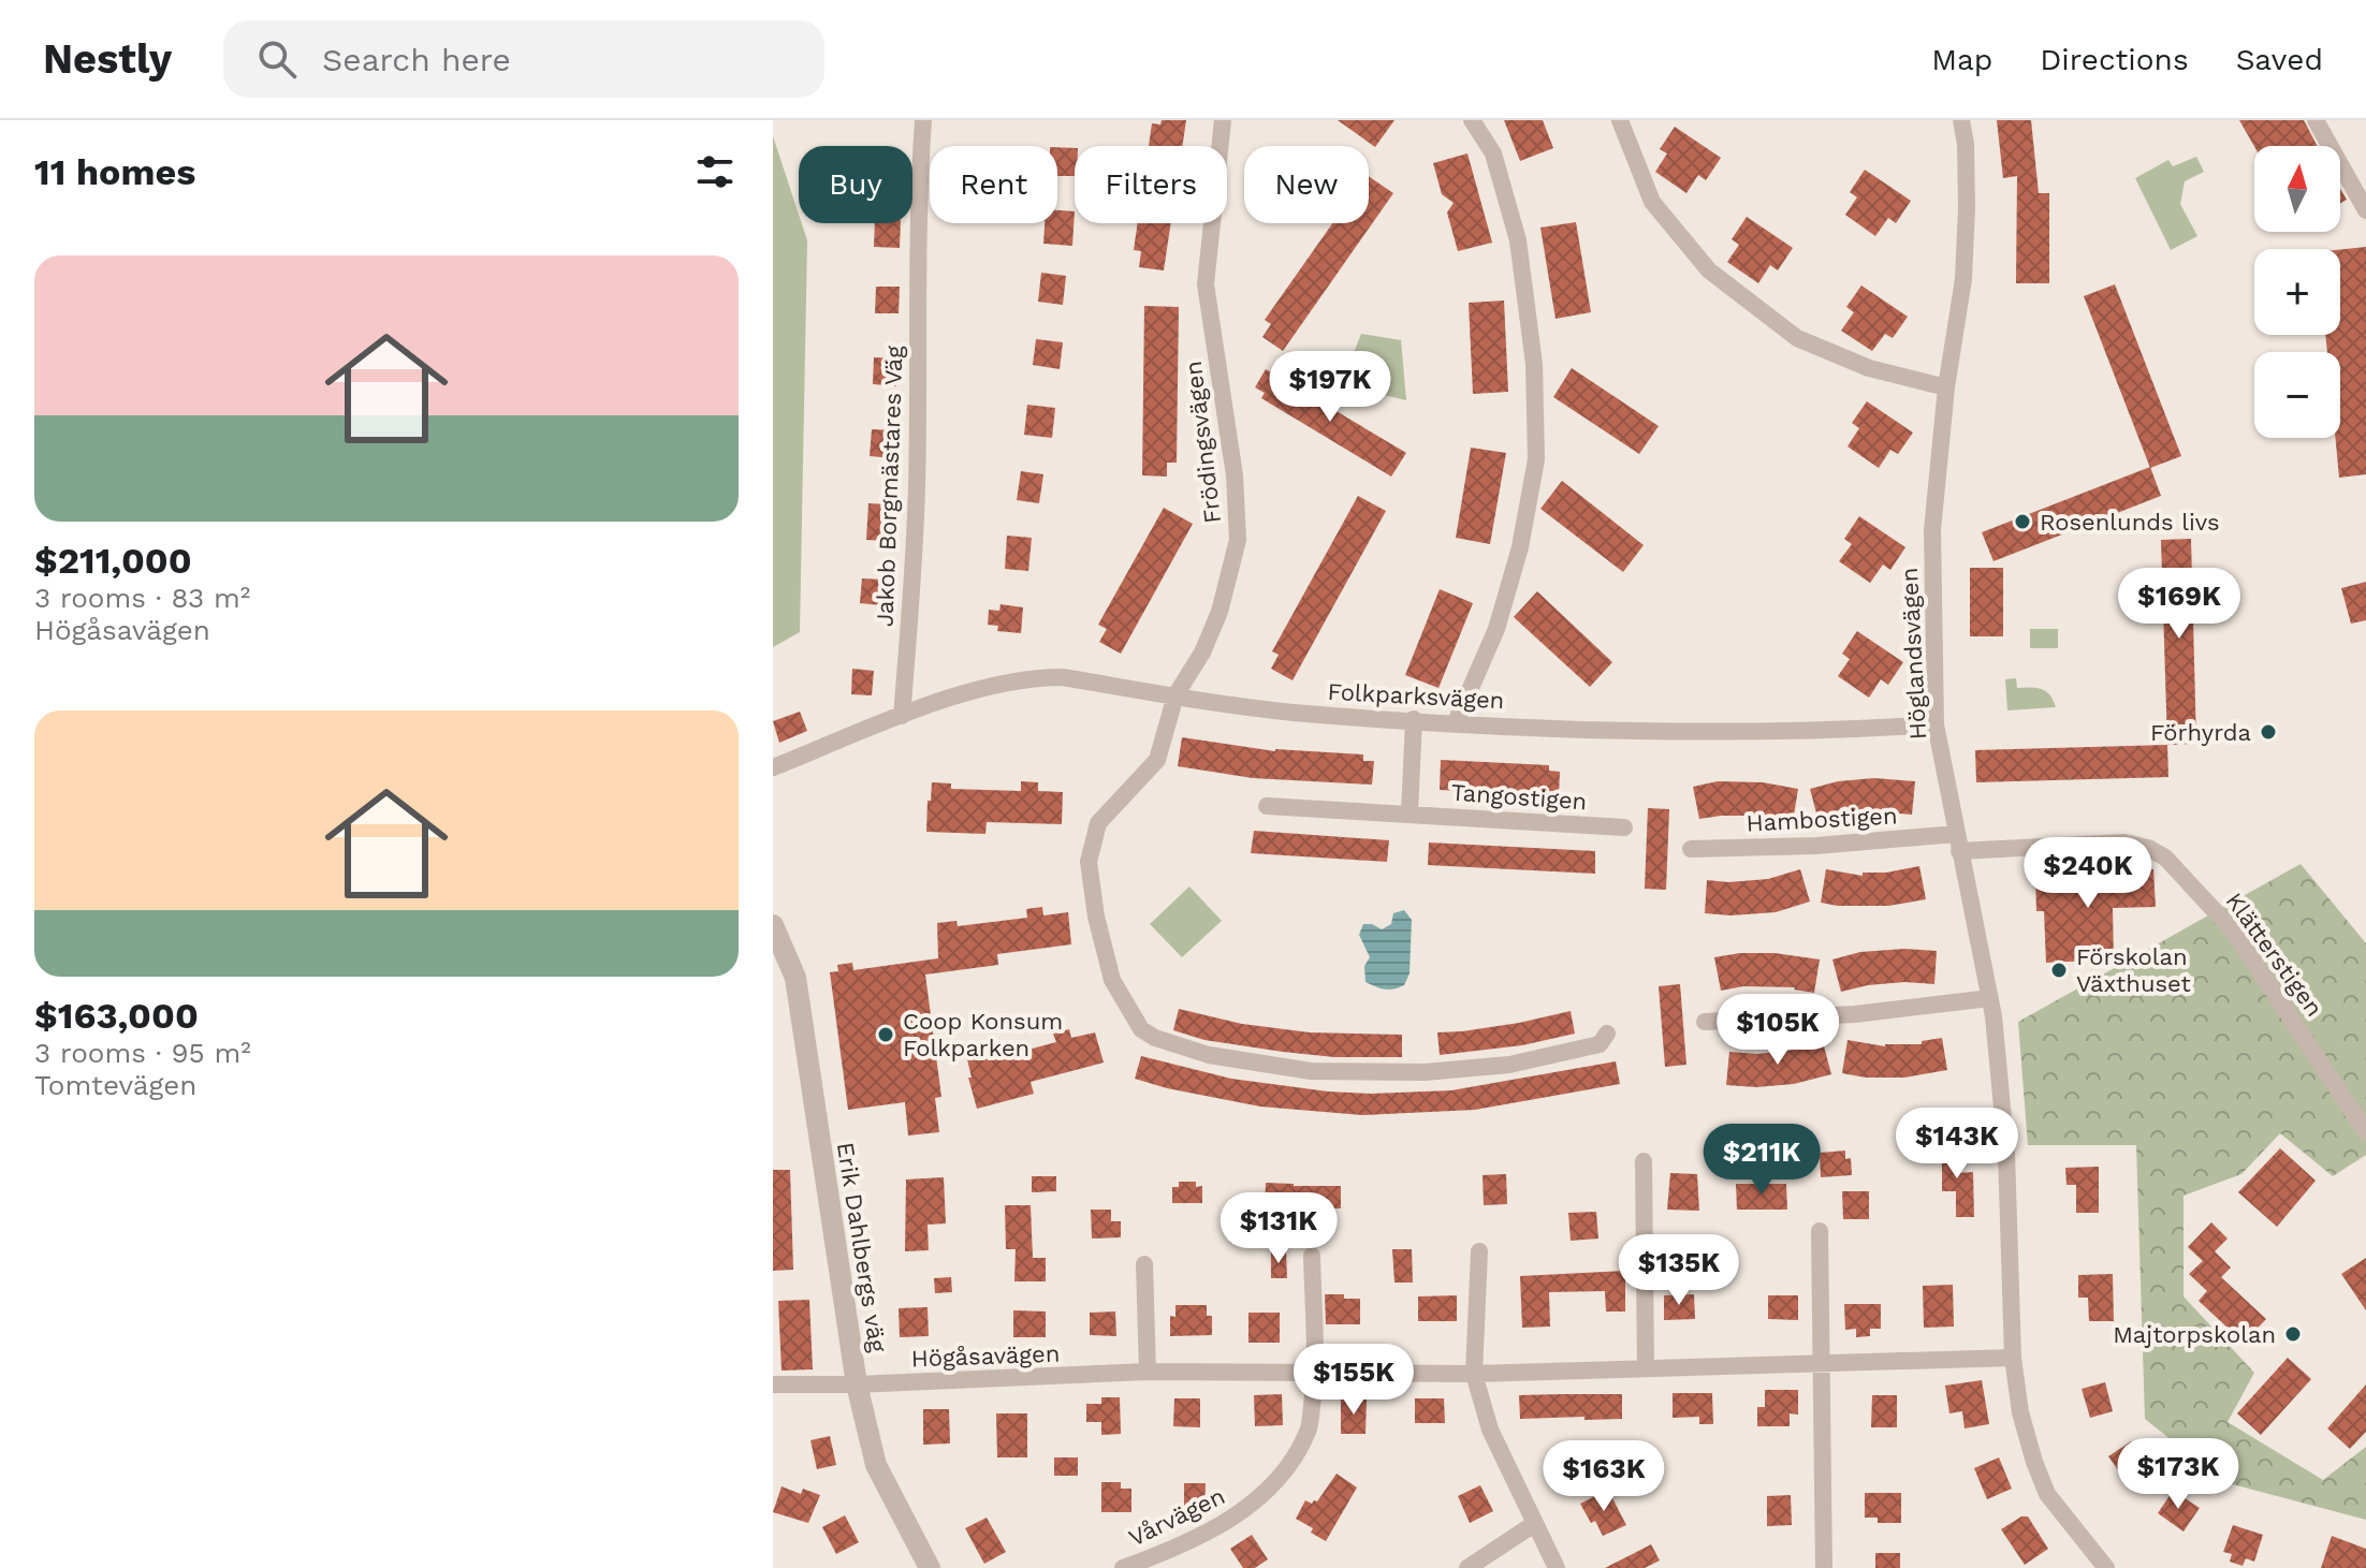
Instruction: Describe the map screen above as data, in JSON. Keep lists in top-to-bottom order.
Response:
{
  "streets": {
    "street": [
      "Frödingsvägen",
      "Jakob Borgmästares Väg",
      "Höglandsvägen",
      "Folkparksvägen",
      "Tangostigen",
      "Hambostigen",
      "Klätterstigen",
      "Erik Dahlbergs väg",
      "Högåsavägen",
      "Vårvägen"
    ]
  },
  "crossings": [
    ["Frödingsvägen", "Folkparksvägen"],
    ["Jakob Borgmästares Väg", "Folkparksvägen"],
    ["Höglandsvägen", "Folkparksvägen"],
    ["Höglandsvägen", "Hambostigen"],
    ["Höglandsvägen", "Klätterstigen"],
    ["Höglandsvägen", "Högåsavägen"],
    ["Hambostigen", "Klätterstigen"],
    ["Erik Dahlbergs väg", "Högåsavägen"],
    ["Högåsavägen", "Vårvägen"]
  ],
  "places": [
    "Rosenlunds livs",
    "Förhyrda",
    "Förskolan Växthuset",
    "Coop Konsum Folkparken",
    "Majtorpskolan"
  ],
  "north": "top",
  "page": {
    "header": "Nestly",
    "search": "Search here",
    "nav": ["Map", "Directions", "Saved"],
    "heading": "11 homes",
    "map_buttons": ["+", "−"],
    "chip": [
      "Buy",
      "Rent",
      "Filters",
      "New"
    ],
    "list": [
      {
        "name": "$211,000",
        "note": "3 rooms · 83 m² · Högåsavägen"
      },
      {
        "name": "$163,000",
        "note": "3 rooms · 95 m² · Tomtevägen"
      }
    ],
    "price": [
      "$197K",
      "$169K",
      "$240K",
      "$105K",
      "$143K",
      "$211K",
      "$131K",
      "$135K",
      "$155K",
      "$173K",
      "$163K"
    ]
  }
}
